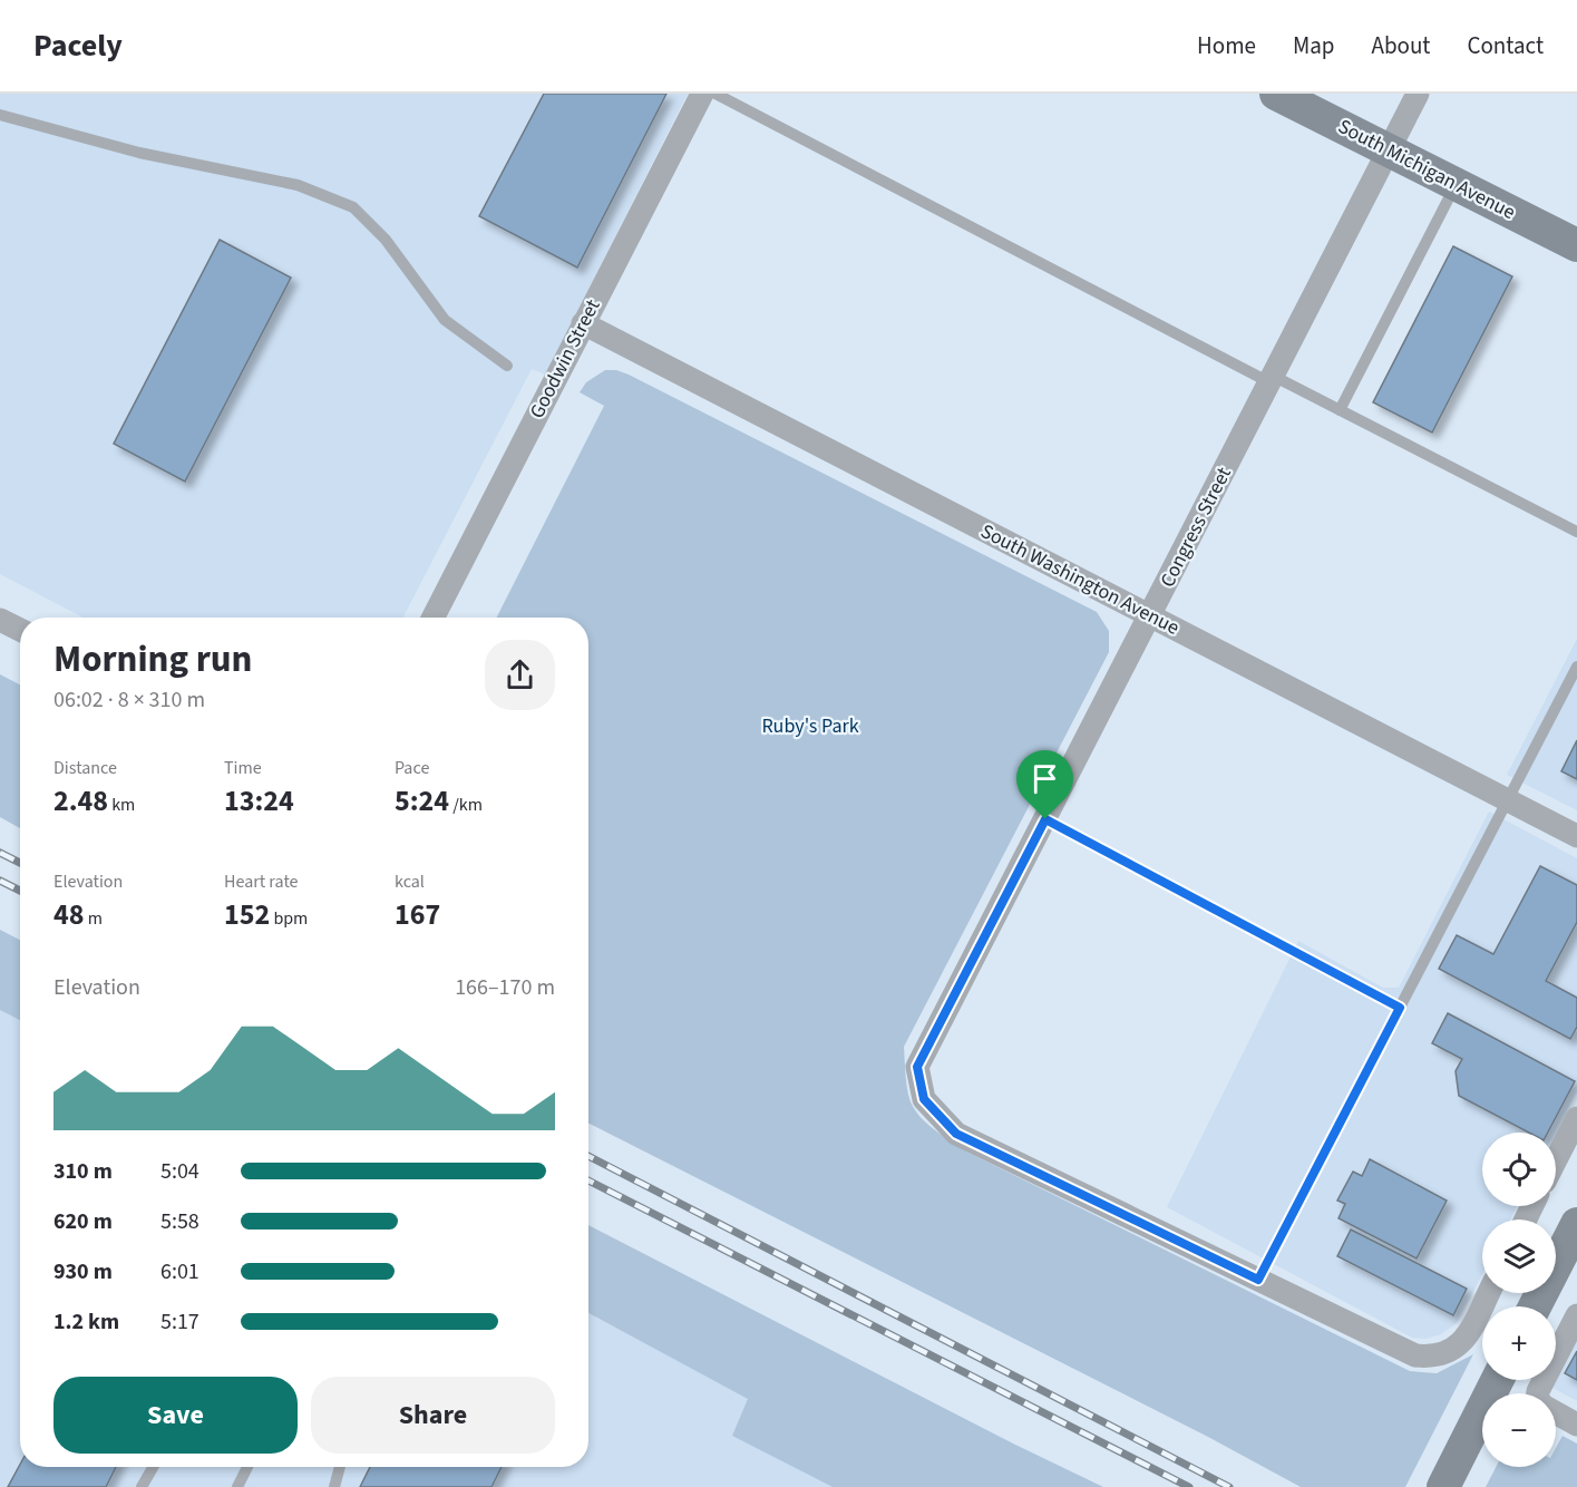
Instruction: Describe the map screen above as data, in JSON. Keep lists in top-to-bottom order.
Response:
{
  "streets": {
    "street": [
      "South Michigan Avenue",
      "Goodwin Street",
      "Congress Street",
      "South Washington Avenue"
    ]
  },
  "crossings": [
    ["South Michigan Avenue", "Congress Street"],
    ["Goodwin Street", "South Washington Avenue"],
    ["Congress Street", "South Washington Avenue"]
  ],
  "parks": ["Ruby's Park"],
  "page": {
    "header": "Pacely",
    "nav": [
      "Home",
      "Map",
      "About",
      "Contact"
    ],
    "heading": ["Morning run", "06:02 · 8 × 310 m"],
    "stats": [
      ["Distance", "2.48 km"],
      ["Time", "13:24"],
      ["Pace", "5:24 /km"],
      ["Elevation", "48 m"],
      ["Heart rate", "152 bpm"],
      ["kcal", "167"]
    ],
    "chart": ["Elevation", "166–170 m"],
    "map_buttons": ["+", "−"],
    "list": [
      {
        "name": "310 m",
        "note": "5:04"
      },
      {
        "name": "620 m",
        "note": "5:58"
      },
      {
        "name": "930 m",
        "note": "6:01"
      },
      {
        "name": "1.2 km",
        "note": "5:17"
      }
    ],
    "buttons": ["Save", "Share"]
  }
}
